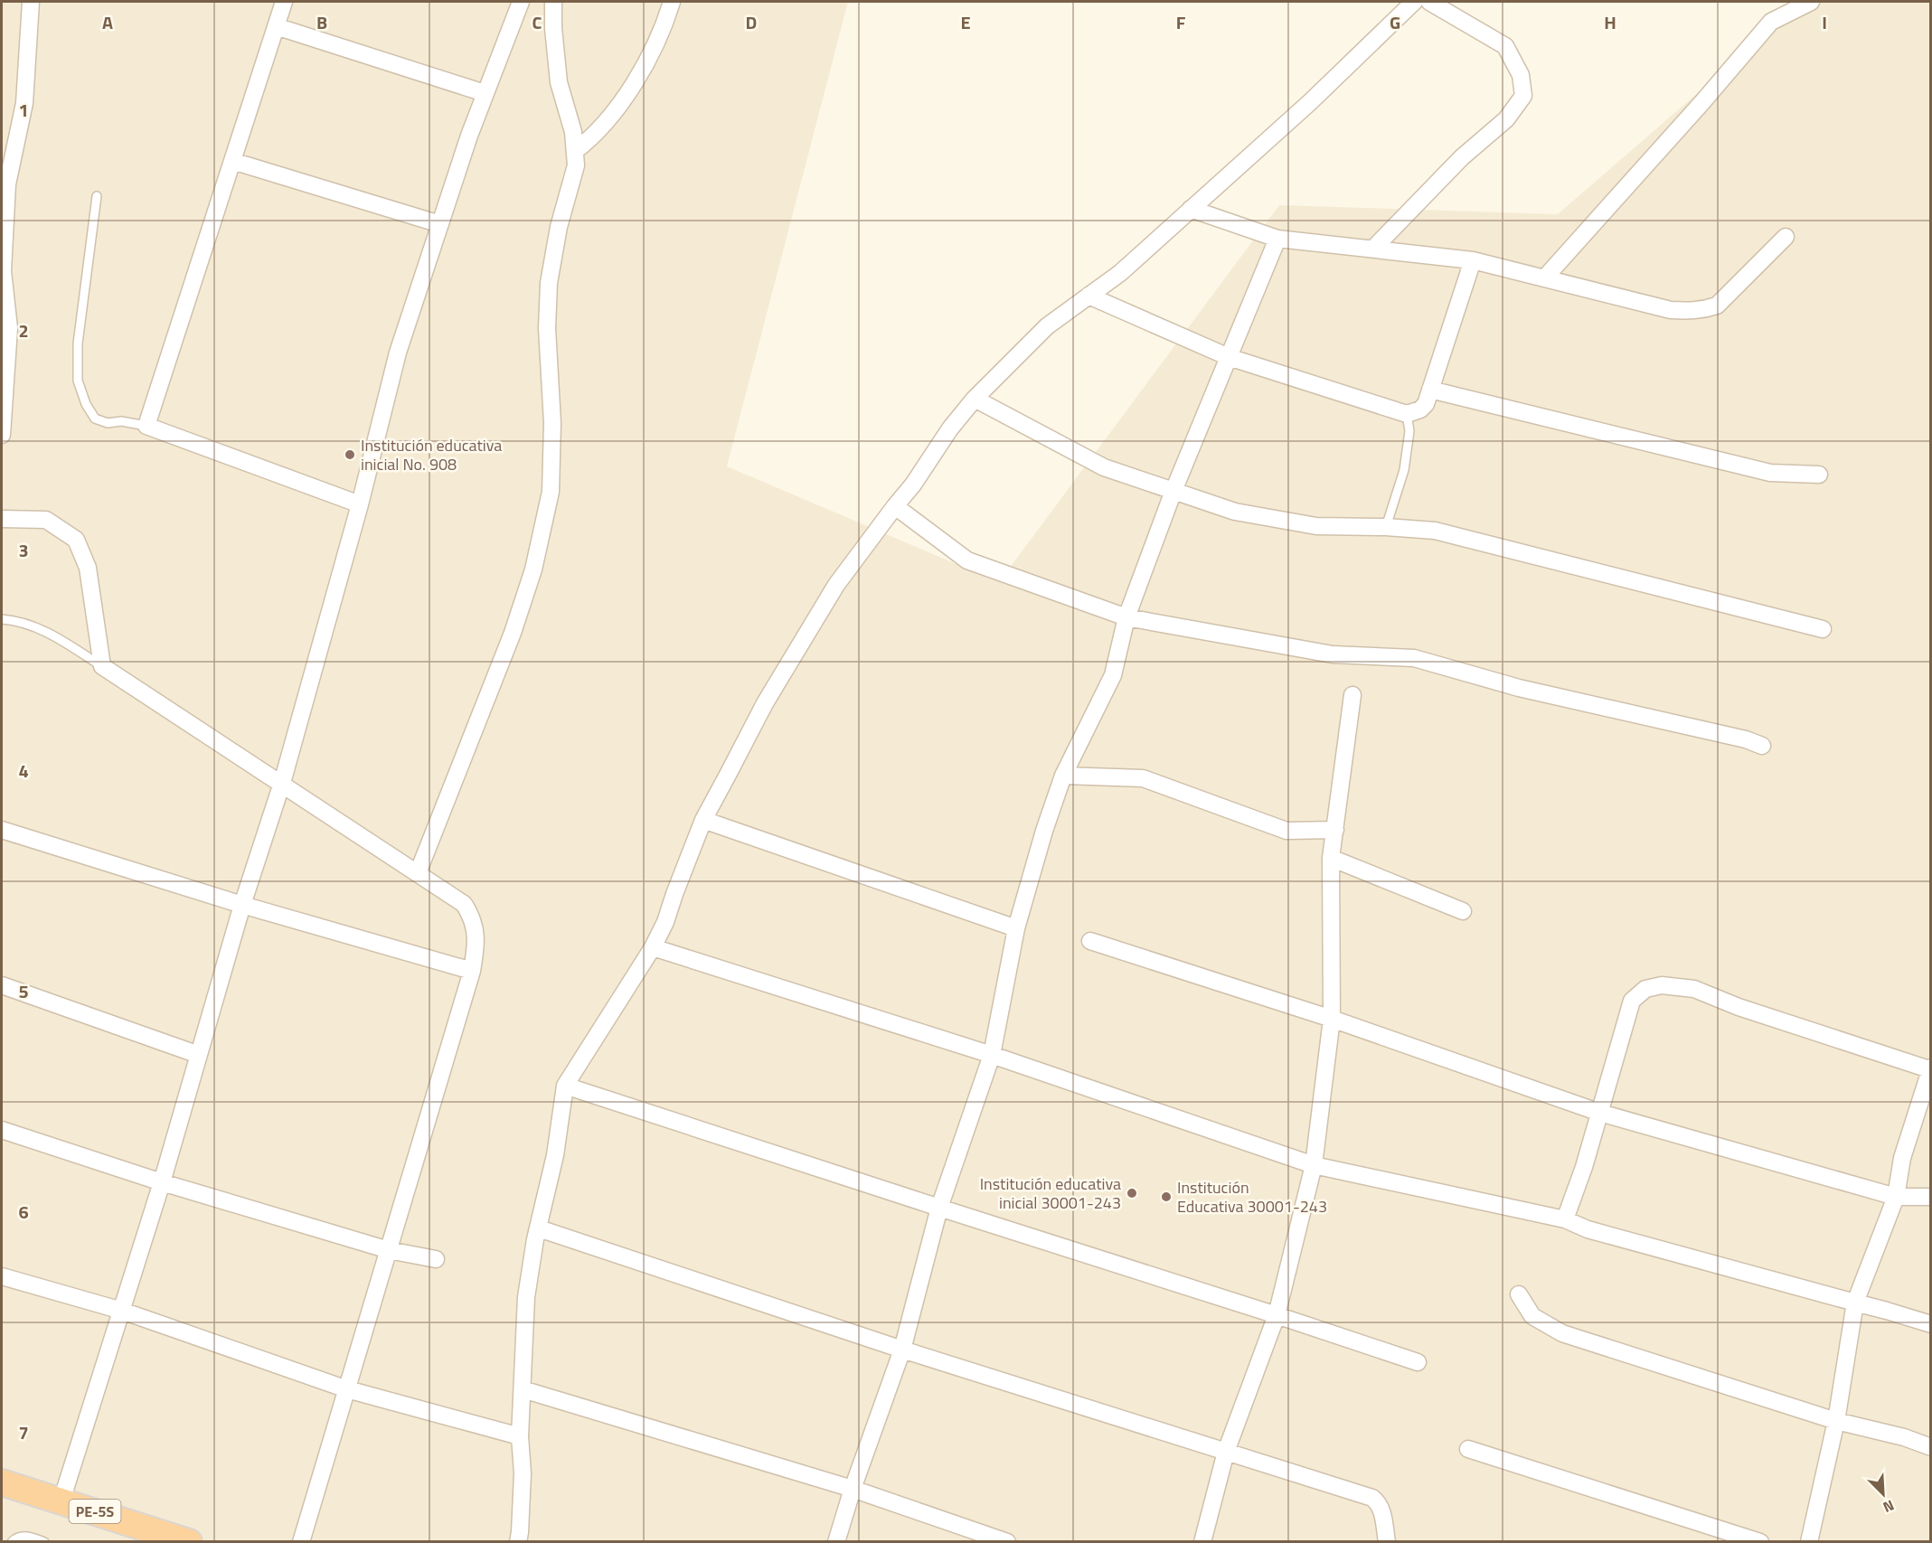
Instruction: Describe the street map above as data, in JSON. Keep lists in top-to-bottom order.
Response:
{
  "streets": {
    "highway": ["PE-5S"]
  },
  "places": ["Institución educativa inicial No. 908", "Institución educativa inicial 30001-243", "Institución Educativa 30001-243"],
  "north": "bottom right",
  "grid": {
    "columns": [
      "A",
      "B",
      "C",
      "D",
      "E",
      "F",
      "G",
      "H",
      "I"
    ],
    "rows": [
      "1",
      "2",
      "3",
      "4",
      "5",
      "6",
      "7"
    ]
  }
}
